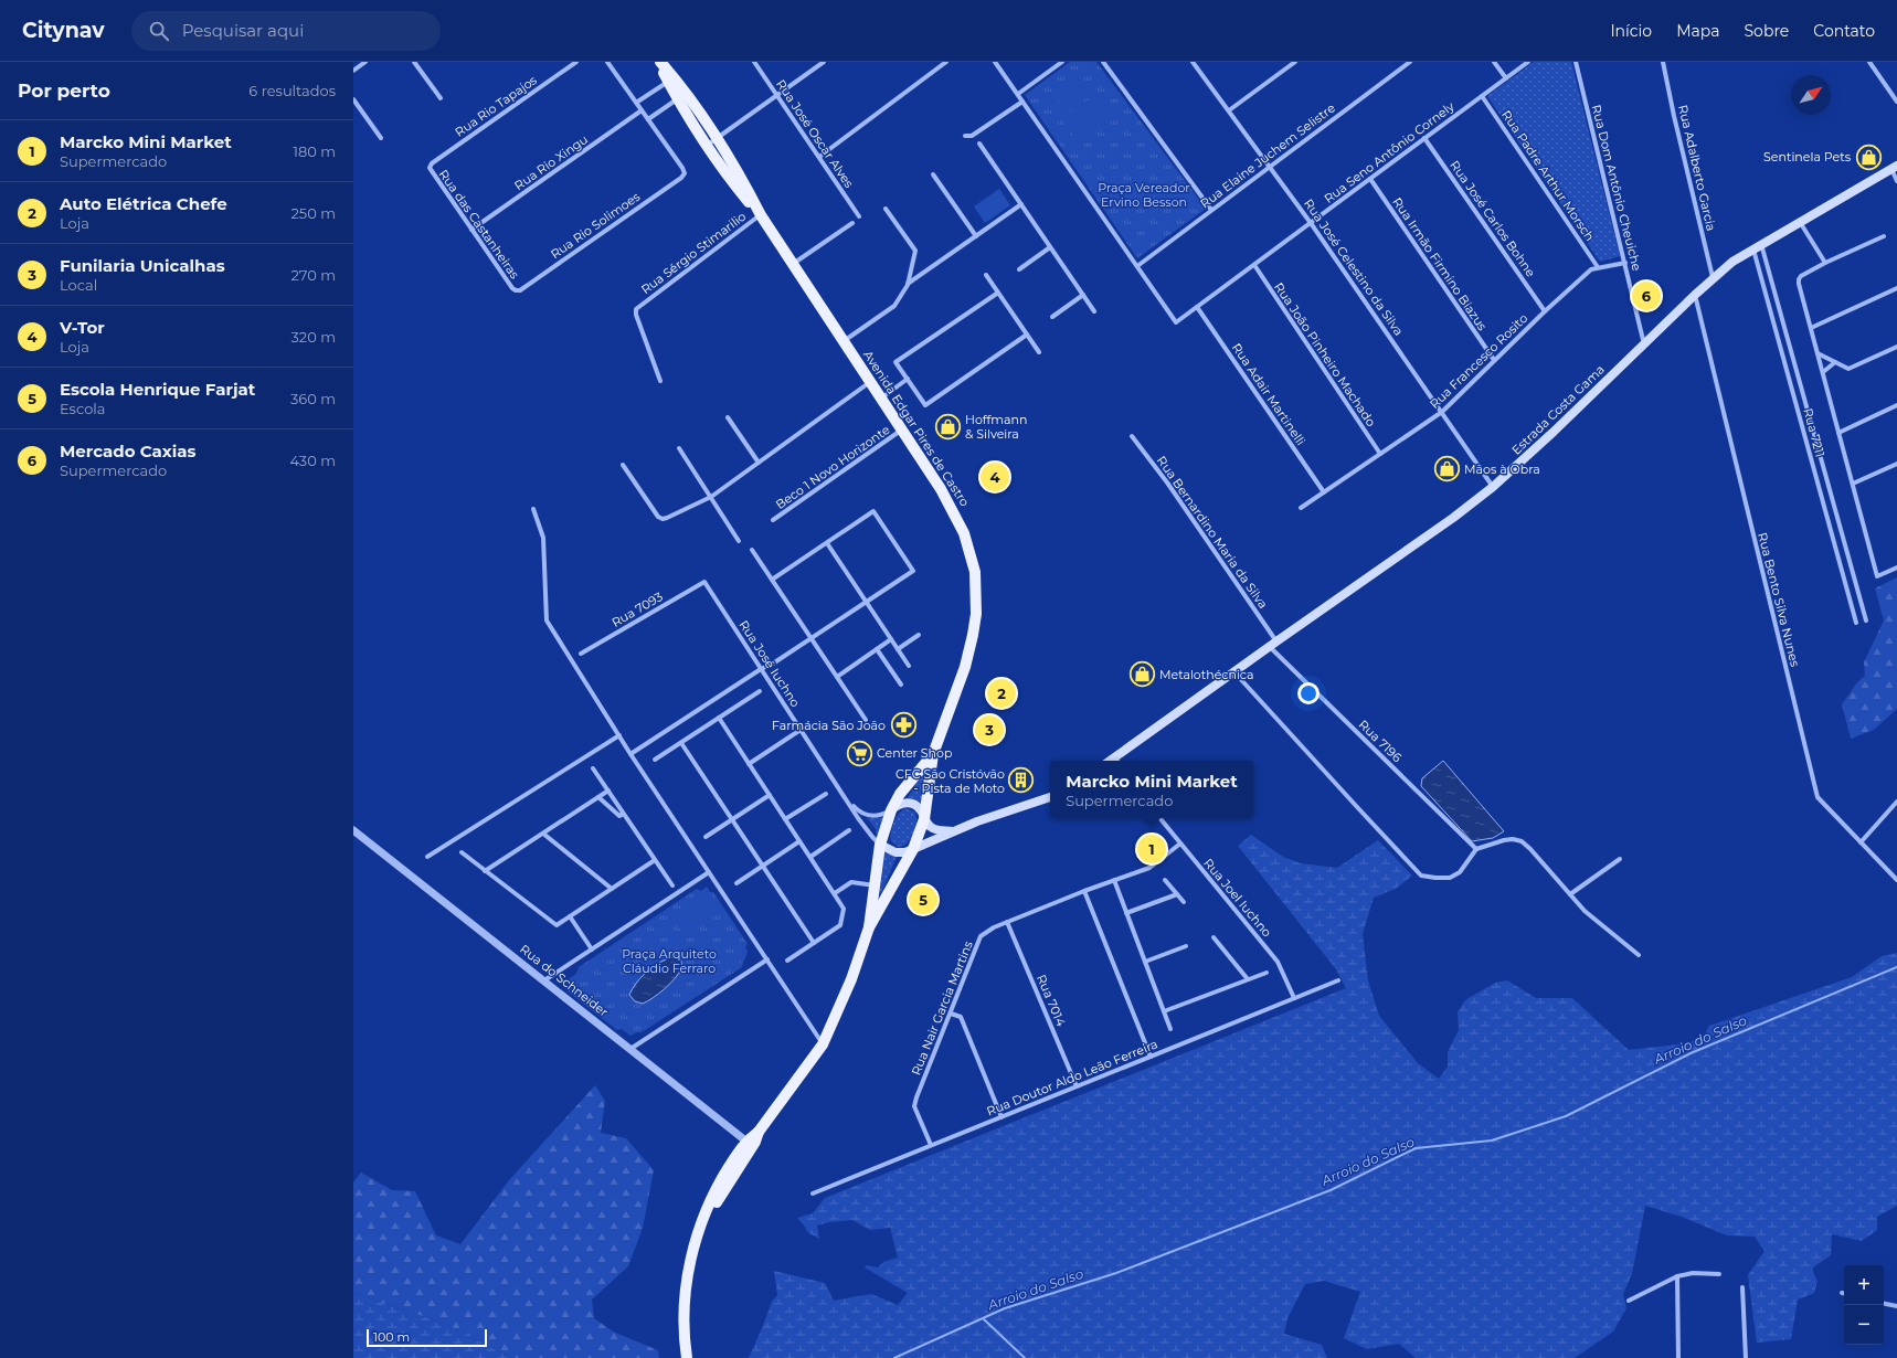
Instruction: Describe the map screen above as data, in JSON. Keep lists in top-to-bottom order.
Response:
{
  "streets": {
    "main road": ["Estrada Costa Gama", "Avenida Edgar Pires de Castro"],
    "street": [
      "Rua Rio Tapajos",
      "Rua José Oscar Alves",
      "Rua Seno Antônio Cornely",
      "Rua Elaine Juchem Selistre",
      "Rua Rio Xingu",
      "Rua Adalberto Garcia",
      "Rua Padre Arthur Morsch",
      "Rua Dom Antônio Cheuiche",
      "Rua José Carlos Bohne",
      "Rua das Castanheiras",
      "Rua Rio Solimoes",
      "Rua Sérgio Stimarilio",
      "Rua Irmão Firmino Biazus",
      "Rua José Celestino da Silva",
      "Rua João Pinheiro Machado",
      "Rua Francesco Rosito",
      "Rua Adair Martinelli",
      "Rua 7211",
      "Beco 1 Novo Horizonte",
      "Rua Bernardino Maria da Silva",
      "Rua Bento Silva Nunes",
      "Rua 7093",
      "Rua José Iuchno",
      "Rua 7196",
      "Rua Joel Iuchno",
      "Rua do Schneider",
      "Rua 7014",
      "Rua Nair Garcia Martins",
      "Rua Doutor Aldo Leão Ferreira"
    ]
  },
  "crossings": [
    ["Rua Rio Tapajos", "Rua das Castanheiras"],
    ["Rua Seno Antônio Cornely", "Rua Elaine Juchem Selistre"],
    ["Rua Seno Antônio Cornely", "Rua Padre Arthur Morsch"],
    ["Rua Seno Antônio Cornely", "Rua José Carlos Bohne"],
    ["Rua Seno Antônio Cornely", "Rua Irmão Firmino Biazus"],
    ["Rua Seno Antônio Cornely", "Rua José Celestino da Silva"],
    ["Rua Seno Antônio Cornely", "Rua João Pinheiro Machado"],
    ["Rua Seno Antônio Cornely", "Rua Adair Martinelli"],
    ["Rua Elaine Juchem Selistre", "Rua José Celestino da Silva"],
    ["Rua Rio Xingu", "Rua das Castanheiras"],
    ["Rua Adalberto Garcia", "Estrada Costa Gama"],
    ["Rua Padre Arthur Morsch", "Rua Francesco Rosito"],
    ["Rua Dom Antônio Cheuiche", "Rua Francesco Rosito"],
    ["Rua Dom Antônio Cheuiche", "Estrada Costa Gama"],
    ["Rua José Carlos Bohne", "Rua Francesco Rosito"],
    ["Rua das Castanheiras", "Rua Rio Solimoes"],
    ["Rua Sérgio Stimarilio", "Avenida Edgar Pires de Castro"],
    ["Rua Irmão Firmino Biazus", "Rua Francesco Rosito"],
    ["Rua José Celestino da Silva", "Rua Francesco Rosito"],
    ["Rua José Celestino da Silva", "Estrada Costa Gama"],
    ["Rua João Pinheiro Machado", "Rua Francesco Rosito"],
    ["Rua Francesco Rosito", "Rua Adair Martinelli"],
    ["Estrada Costa Gama", "Rua 7211"],
    ["Estrada Costa Gama", "Rua Bernardino Maria da Silva"],
    ["Estrada Costa Gama", "Rua Bento Silva Nunes"],
    ["Estrada Costa Gama", "Rua 7196"],
    ["Avenida Edgar Pires de Castro", "Beco 1 Novo Horizonte"],
    ["Avenida Edgar Pires de Castro", "Rua José Iuchno"],
    ["Avenida Edgar Pires de Castro", "Rua do Schneider"],
    ["Rua Bernardino Maria da Silva", "Rua 7196"],
    ["Rua 7093", "Rua José Iuchno"],
    ["Rua Joel Iuchno", "Rua Nair Garcia Martins"],
    ["Rua Joel Iuchno", "Rua Doutor Aldo Leão Ferreira"],
    ["Rua 7014", "Rua Nair Garcia Martins"],
    ["Rua 7014", "Rua Doutor Aldo Leão Ferreira"],
    ["Rua Nair Garcia Martins", "Rua Doutor Aldo Leão Ferreira"]
  ],
  "water": ["Arroio do Salso"],
  "parks": ["Praça Vereador Ervino Besson", "Praça Arquiteto Cláudio Ferraro"],
  "places": {
    "shop": [
      "Sentinela Pets",
      "Hoffmann & Silveira",
      "Mãos à Obra",
      "Metalothécnica"
    ],
    "pharmacy": ["Farmácia São João"],
    "supermarket": ["Center Shop"],
    "building": ["CFC São Cristóvão - Pista de Moto"]
  },
  "scale_bar": "100 m",
  "north": "top right",
  "page": {
    "header": "Citynav",
    "search": "Pesquisar aqui",
    "nav": [
      "Início",
      "Mapa",
      "Sobre",
      "Contato"
    ],
    "heading": ["Por perto", "6 resultados"],
    "list": [
      {
        "mark": "1",
        "name": "Marcko Mini Market",
        "note": "Supermercado",
        "value": "180 m"
      },
      {
        "mark": "2",
        "name": "Auto Elétrica Chefe",
        "note": "Loja",
        "value": "250 m"
      },
      {
        "mark": "3",
        "name": "Funilaria Unicalhas",
        "note": "Local",
        "value": "270 m"
      },
      {
        "mark": "4",
        "name": "V-Tor",
        "note": "Loja",
        "value": "320 m"
      },
      {
        "mark": "5",
        "name": "Escola Henrique Farjat",
        "note": "Escola",
        "value": "360 m"
      },
      {
        "mark": "6",
        "name": "Mercado Caxias",
        "note": "Supermercado",
        "value": "430 m"
      }
    ],
    "pins": [
      "6",
      "4",
      "2",
      "3",
      "1",
      "5"
    ],
    "popup": ["Marcko Mini Market", "Supermercado"],
    "map_buttons": ["+", "−"],
    "scale": "100 m"
  }
}
